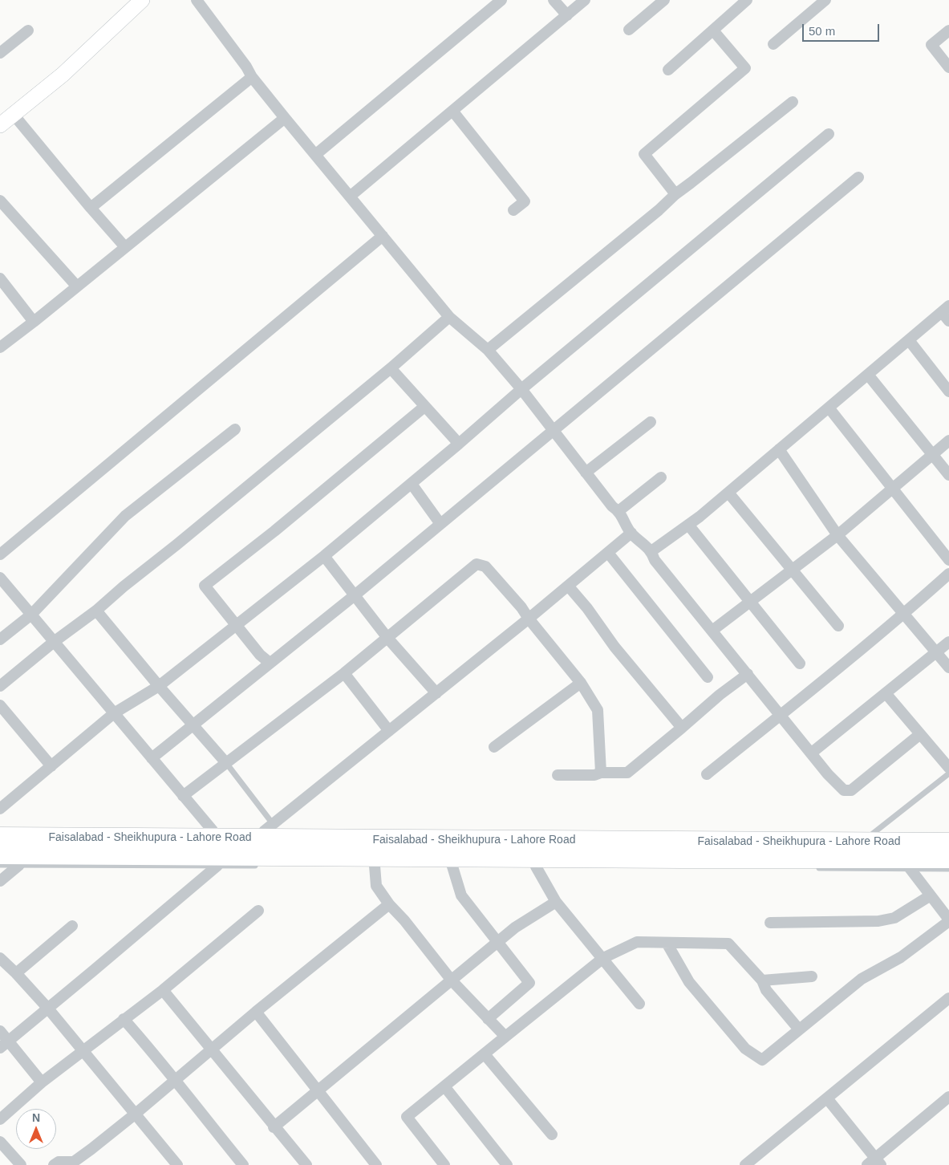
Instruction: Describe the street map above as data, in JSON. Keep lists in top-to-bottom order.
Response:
{
  "streets": {
    "highway": ["Faisalabad - Sheikhupura - Lahore Road"]
  },
  "scale_bar": "50 m",
  "north": "top"
}
